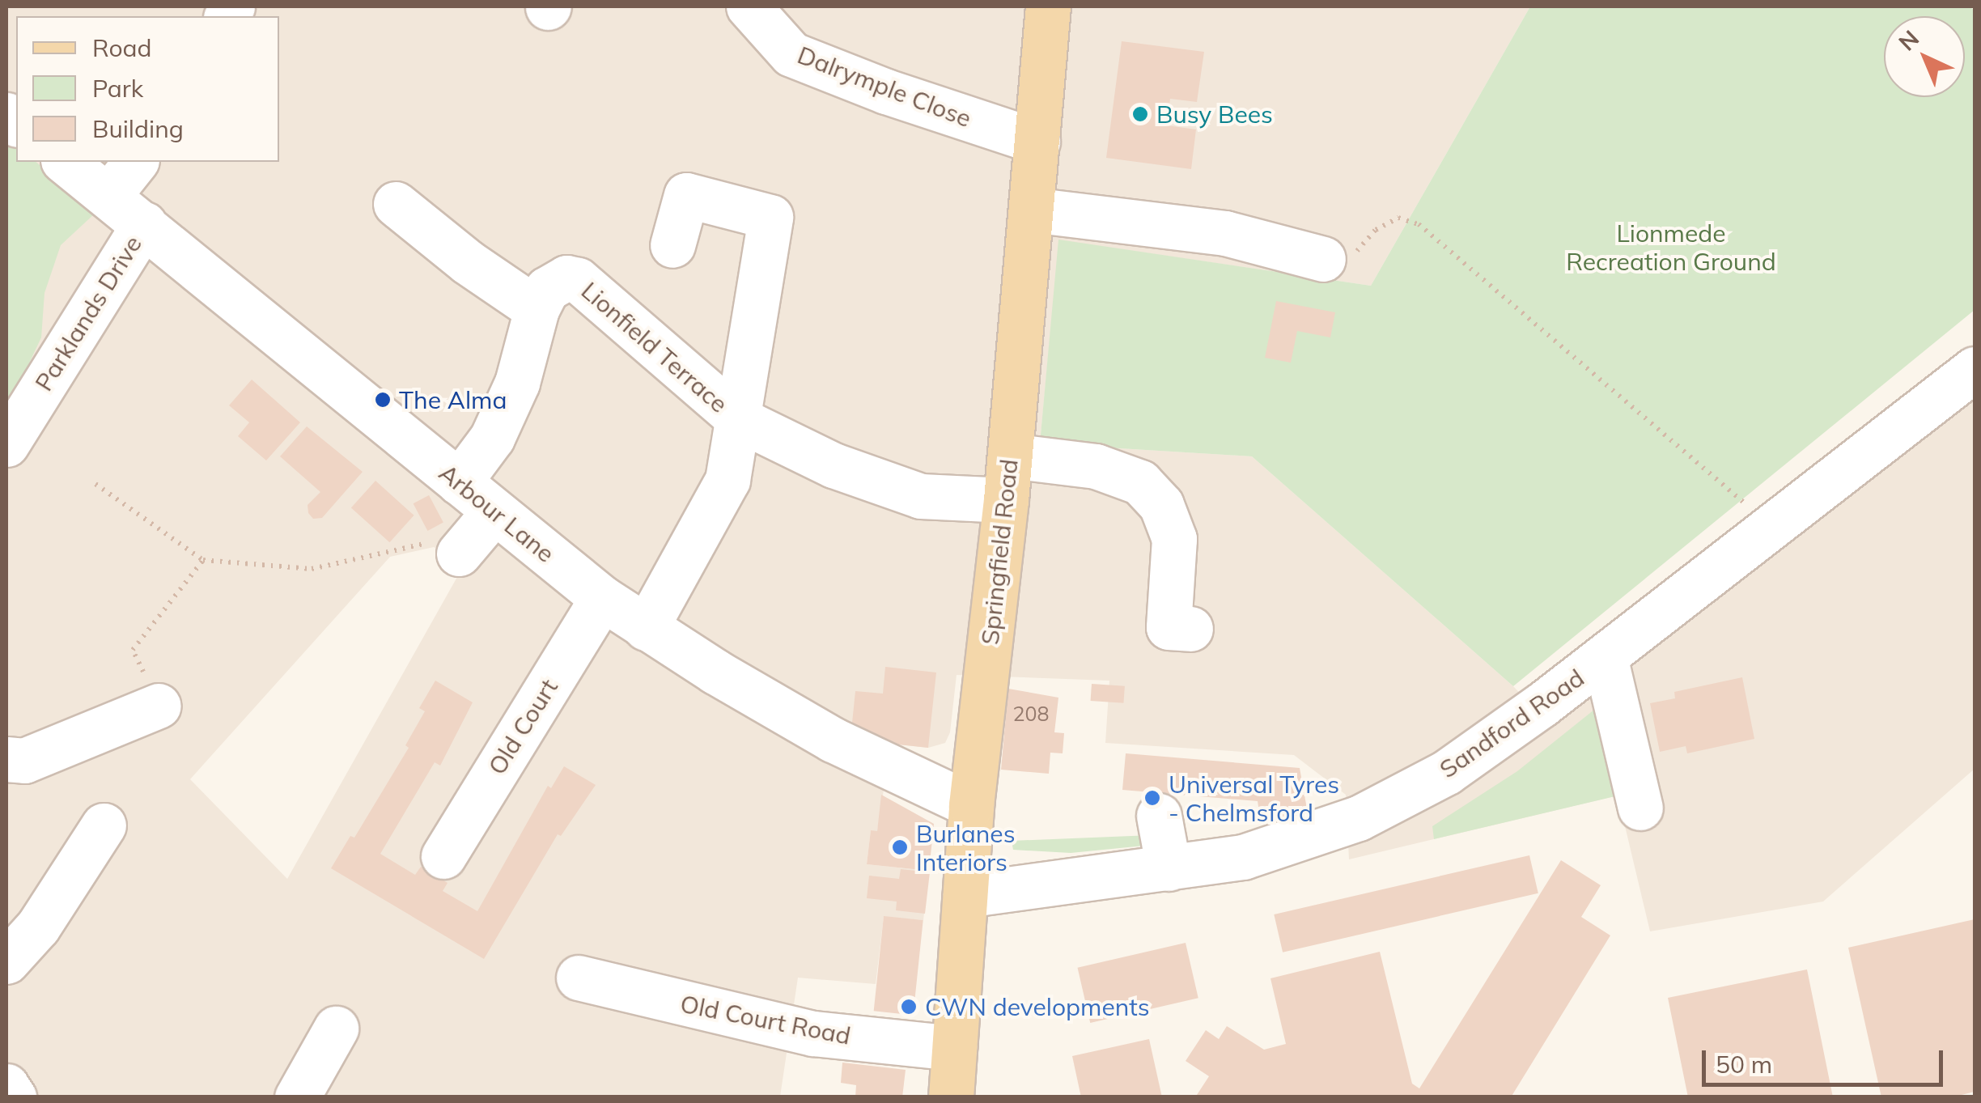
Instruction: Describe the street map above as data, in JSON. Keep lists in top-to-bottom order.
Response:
{
  "streets": {
    "main road": ["Springfield Road"],
    "street": [
      "Dalrymple Close",
      "Parklands Drive",
      "Lionfield Terrace",
      "Arbour Lane",
      "Sandford Road",
      "Old Court",
      "Old Court Road"
    ]
  },
  "crossings": [
    ["Dalrymple Close", "Springfield Road"],
    ["Parklands Drive", "Arbour Lane"],
    ["Lionfield Terrace", "Arbour Lane"],
    ["Arbour Lane", "Springfield Road"],
    ["Arbour Lane", "Old Court"],
    ["Springfield Road", "Sandford Road"],
    ["Springfield Road", "Old Court Road"]
  ],
  "parks": ["Lionmede Recreation Ground"],
  "places": [
    "Busy Bees",
    "The Alma",
    "Universal Tyres - Chelmsford",
    "Burlanes Interiors",
    "CWN developments"
  ],
  "house_numbers": ["208"],
  "legend": ["Road", "Park", "Building"],
  "scale_bar": "50 m",
  "north": "top left"
}
